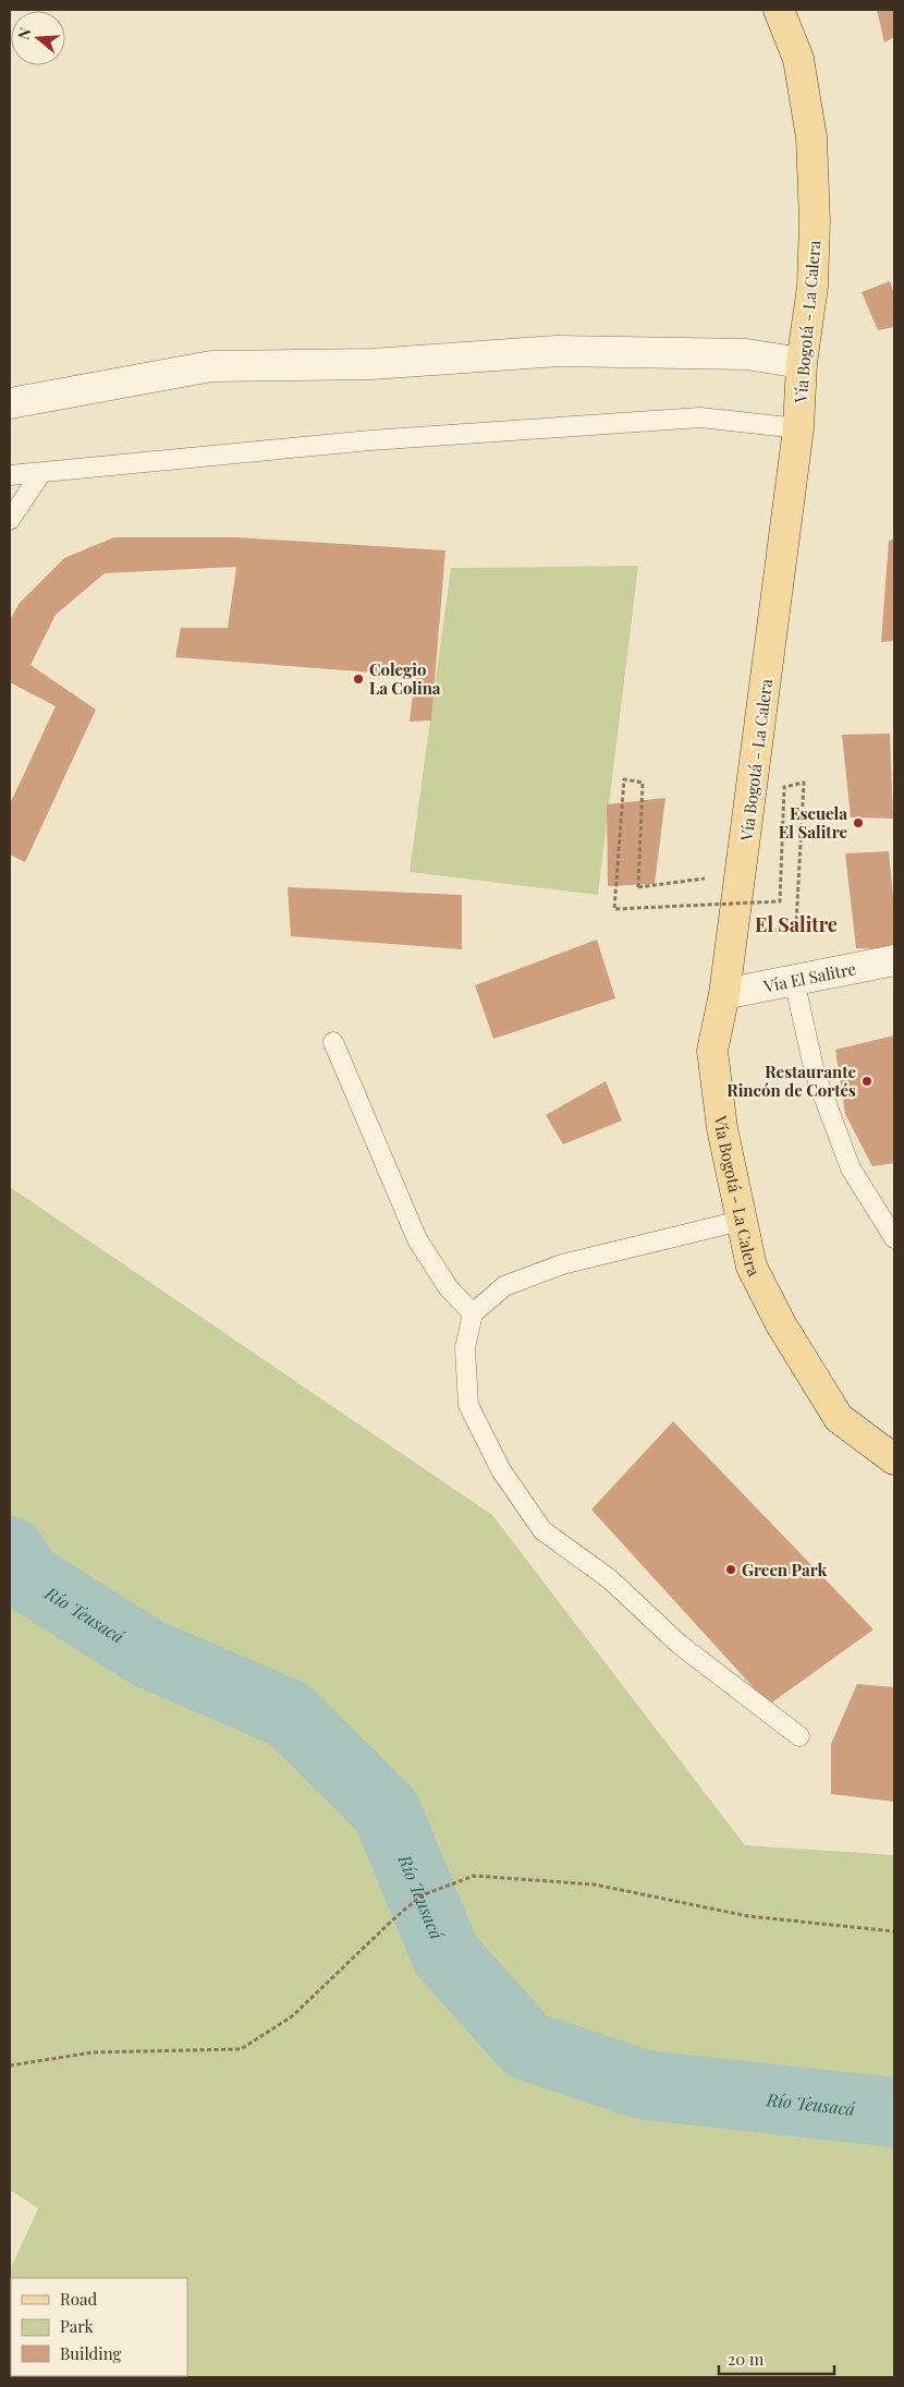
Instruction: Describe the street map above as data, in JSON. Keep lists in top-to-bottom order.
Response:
{
  "streets": {
    "main road": ["Vía Bogotá - La Calera"],
    "street": ["Vía El Salitre"]
  },
  "crossings": [
    ["Vía Bogotá - La Calera", "Vía El Salitre"]
  ],
  "districts": ["El Salitre"],
  "water": ["Río Teusacá"],
  "places": [
    "Colegio La Colina",
    "Escuela El Salitre",
    "Restaurante Rincón de Cortés",
    "Green Park"
  ],
  "legend": ["Road", "Park", "Building"],
  "scale_bar": "20 m",
  "north": "left"
}
